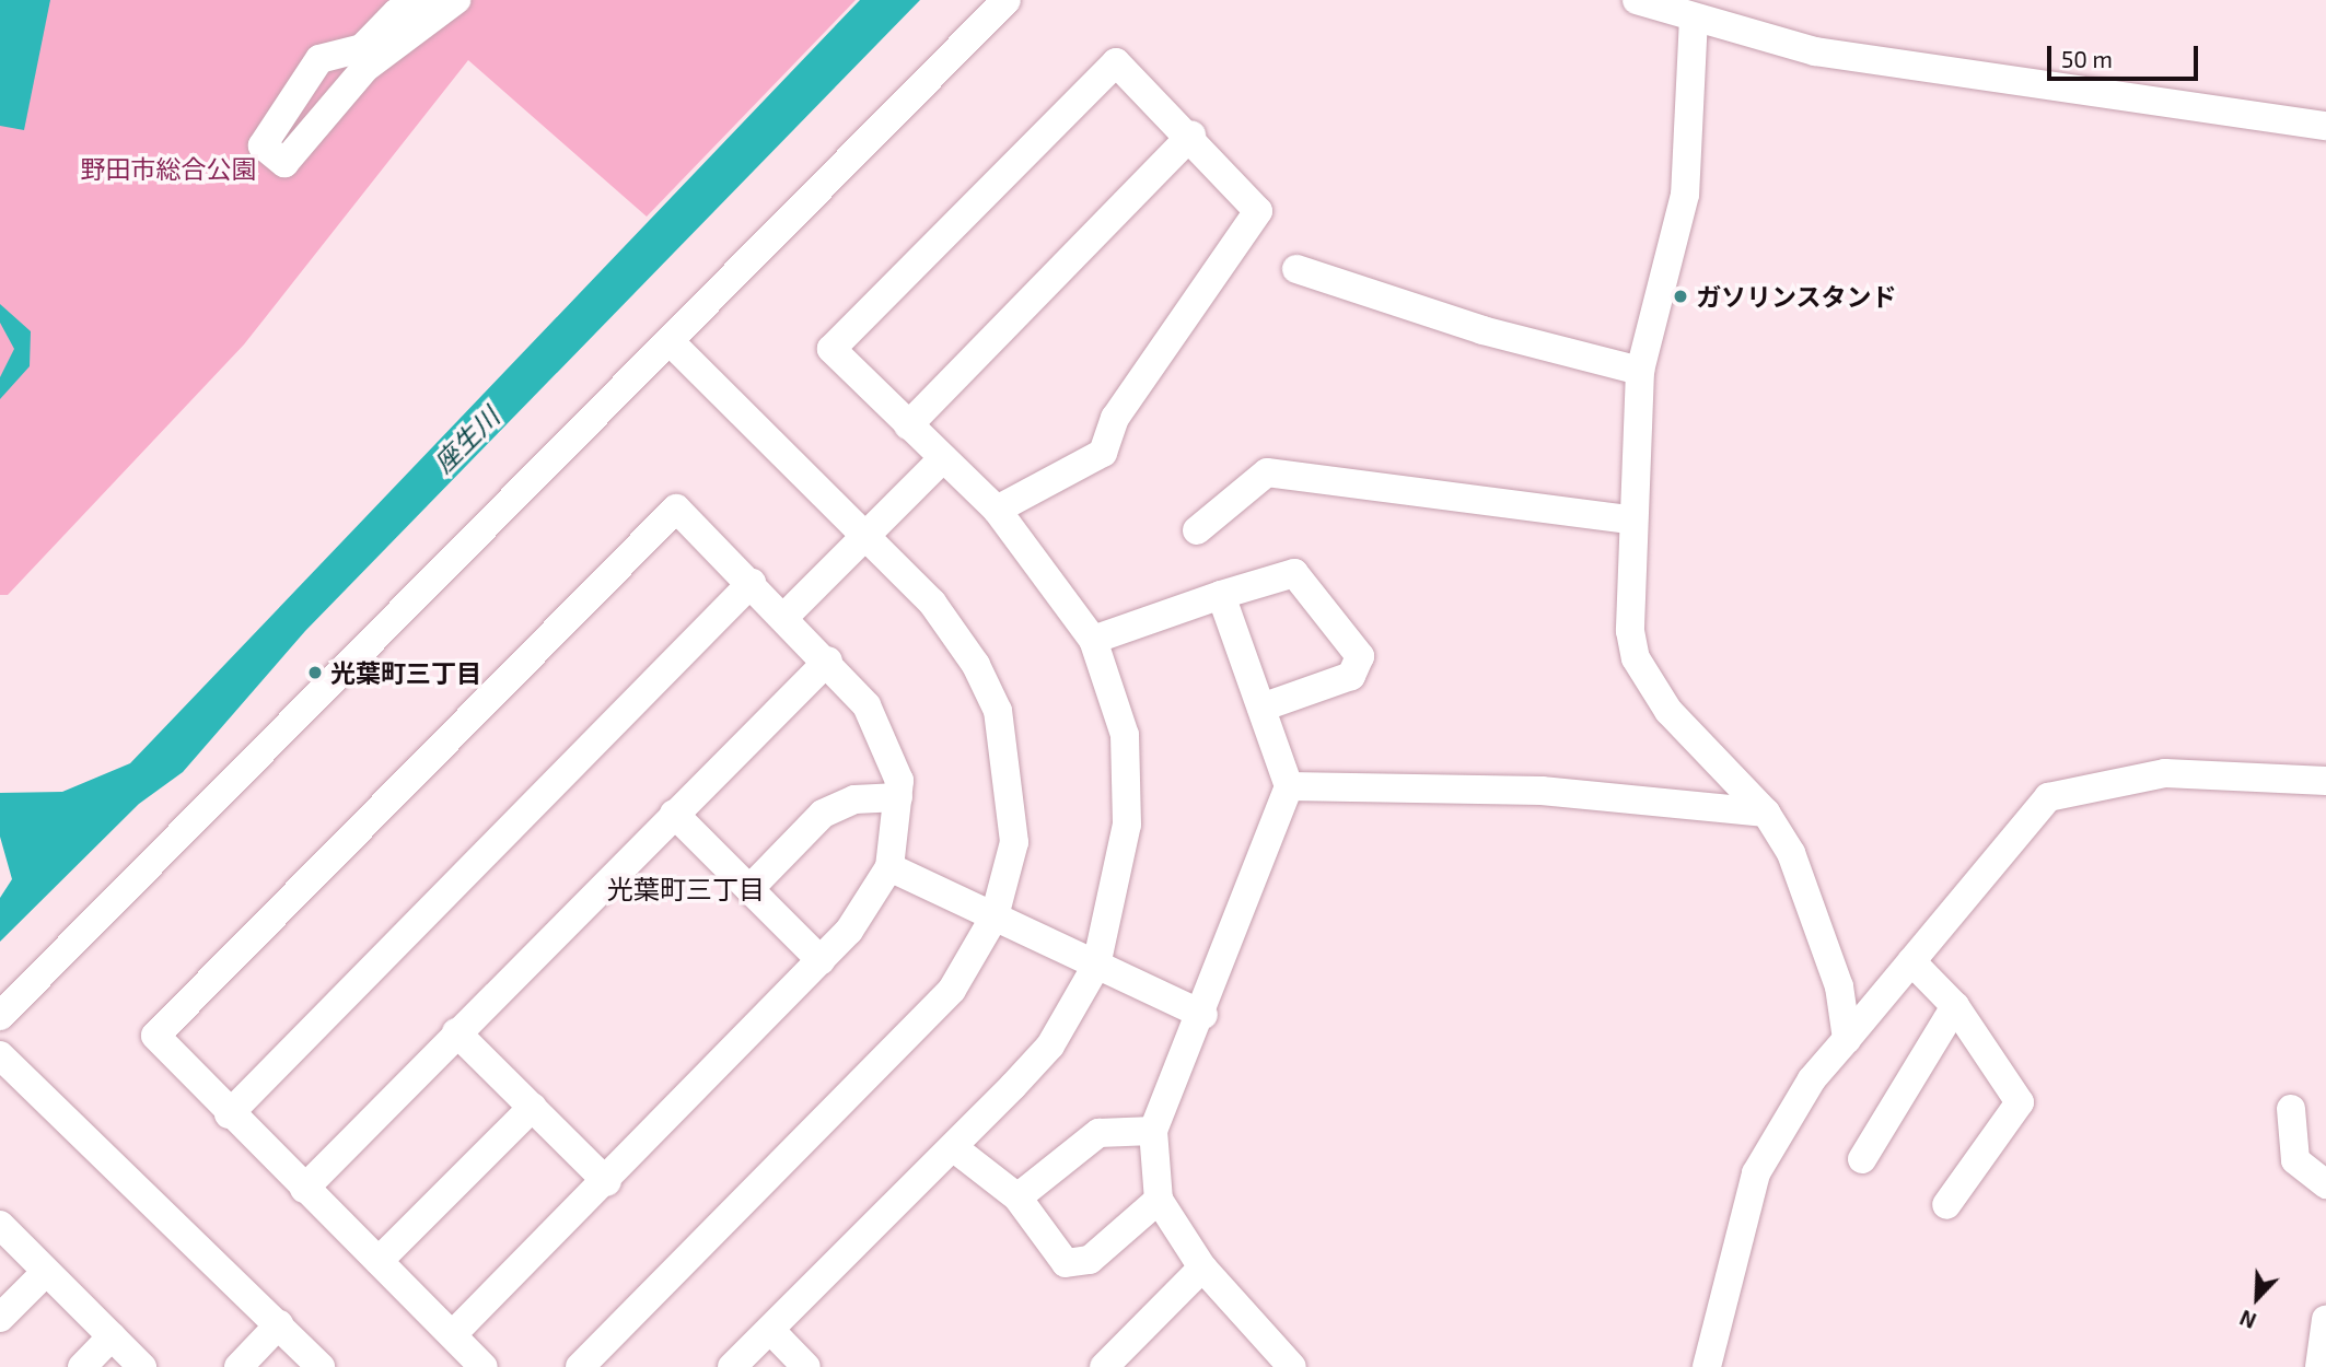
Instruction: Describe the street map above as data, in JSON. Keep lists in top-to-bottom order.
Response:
{
  "districts": ["光葉町三丁目"],
  "water": ["座生川"],
  "parks": ["野田市総合公園"],
  "places": ["ガソリンスタンド", "光葉町三丁目"],
  "scale_bar": "50 m",
  "north": "bottom left"
}
